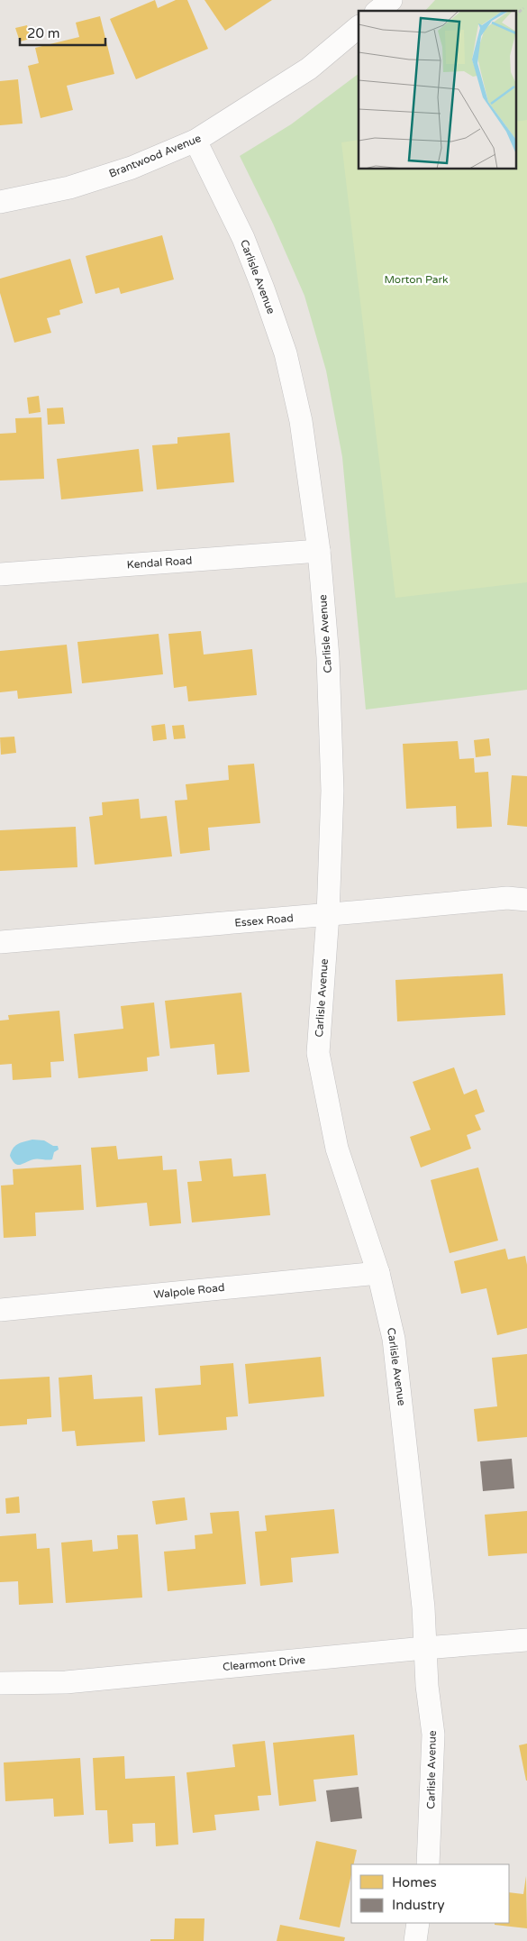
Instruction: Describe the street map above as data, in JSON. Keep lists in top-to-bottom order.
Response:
{
  "streets": {
    "street": [
      "Brantwood Avenue",
      "Carlisle Avenue",
      "Kendal Road",
      "Essex Road",
      "Walpole Road",
      "Clearmont Drive"
    ]
  },
  "crossings": [
    ["Brantwood Avenue", "Carlisle Avenue"],
    ["Carlisle Avenue", "Kendal Road"],
    ["Carlisle Avenue", "Essex Road"],
    ["Carlisle Avenue", "Walpole Road"],
    ["Carlisle Avenue", "Clearmont Drive"]
  ],
  "parks": ["Morton Park"],
  "legend": ["Homes", "Industry"],
  "scale_bar": "20 m"
}
